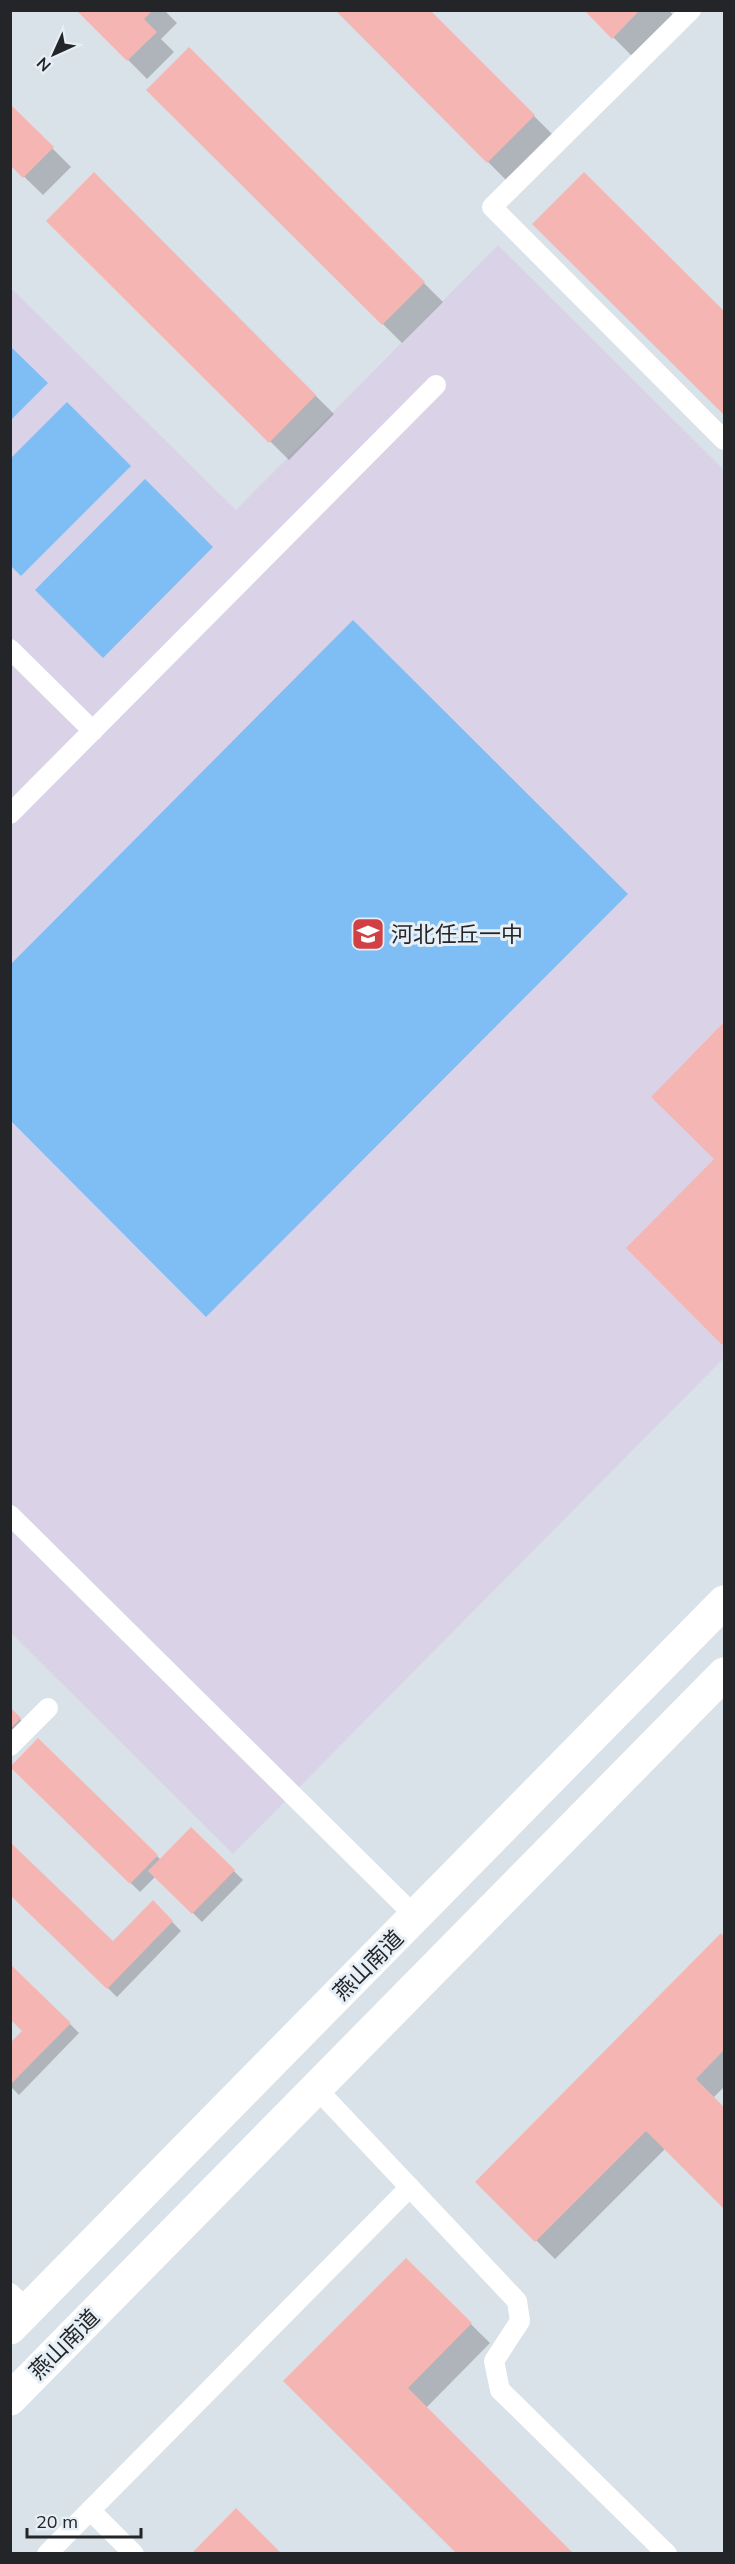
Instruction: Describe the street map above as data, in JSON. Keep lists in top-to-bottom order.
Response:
{
  "streets": {
    "main road": ["燕山南道"]
  },
  "places": {
    "school or university": ["河北任丘一中"]
  },
  "scale_bar": "20 m",
  "north": "bottom left"
}
